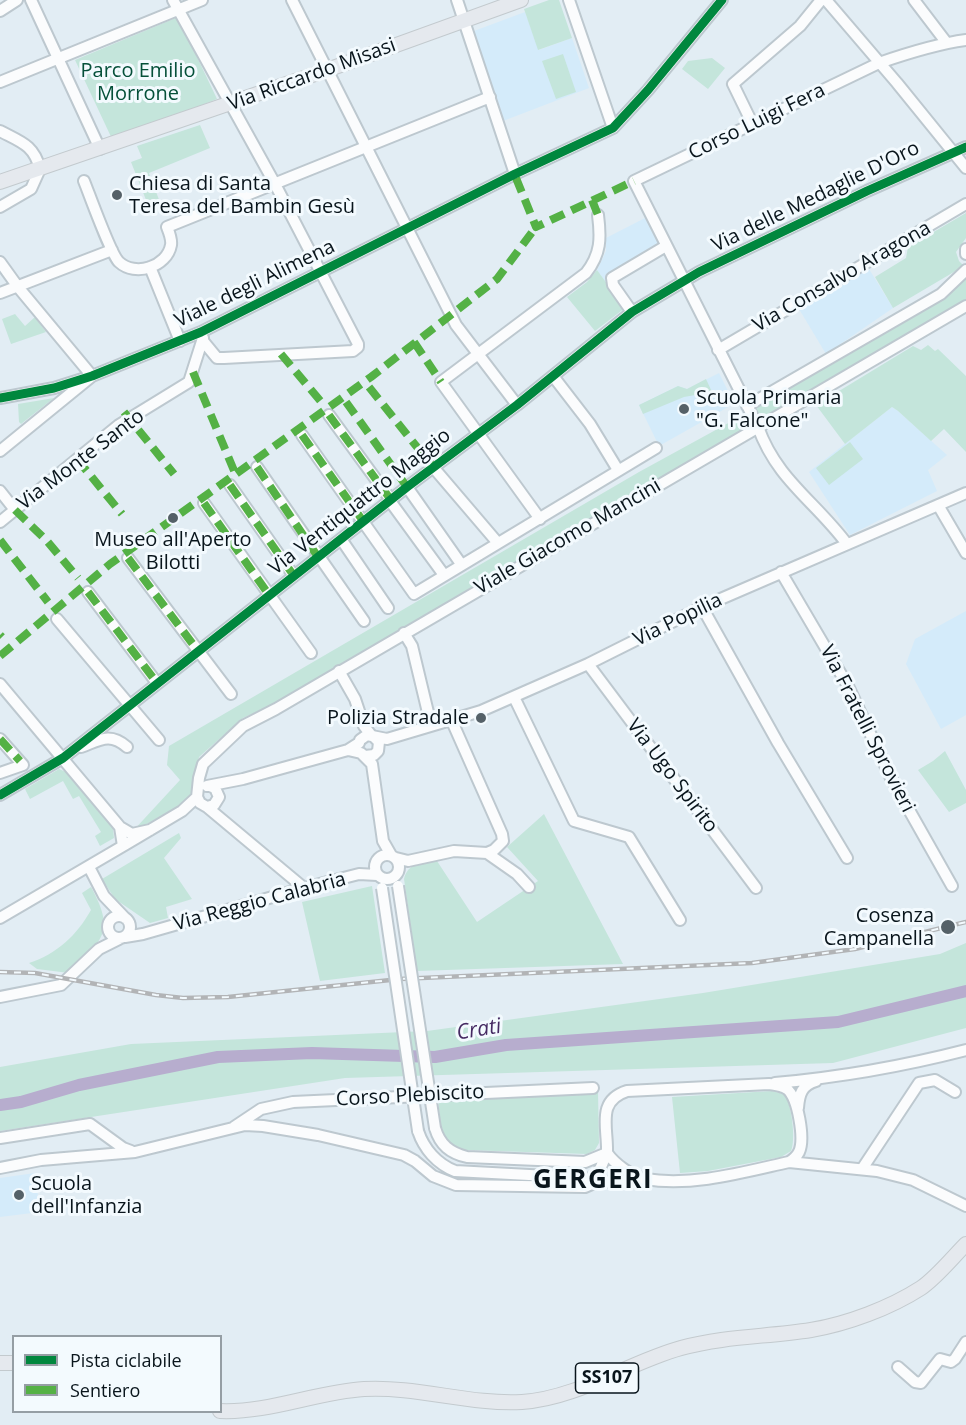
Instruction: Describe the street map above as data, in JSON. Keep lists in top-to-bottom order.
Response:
{
  "streets": {
    "main road": ["Via Riccardo Misasi", "SS107"],
    "street": [
      "Corso Luigi Fera",
      "Via delle Medaglie D'Oro",
      "Via Consalvo Aragona",
      "Viale degli Alimena",
      "Via Monte Santo",
      "Via Ventiquattro Maggio",
      "Viale Giacomo Mancini",
      "Via Popilia",
      "Via Fratelli Sprovieri",
      "Via Ugo Spirito",
      "Via Reggio Calabria",
      "Corso Plebiscito"
    ]
  },
  "crossings": [
    ["Via delle Medaglie D'Oro", "Via Ventiquattro Maggio"],
    ["Viale degli Alimena", "Via Monte Santo"],
    ["Via Ventiquattro Maggio", "Viale Giacomo Mancini"],
    ["Via Popilia", "Via Fratelli Sprovieri"],
    ["Via Popilia", "Via Ugo Spirito"]
  ],
  "districts": ["GERGERI"],
  "water": ["Crati"],
  "parks": ["Parco Emilio Morrone"],
  "places": [
    "Chiesa di Santa Teresa del Bambin Gesù",
    "Scuola Primaria \"G. Falcone\"",
    "Museo all'Aperto Bilotti",
    "Polizia Stradale",
    "Cosenza Campanella",
    "Scuola dell'Infanzia"
  ],
  "legend": ["Pista ciclabile", "Sentiero"]
}
